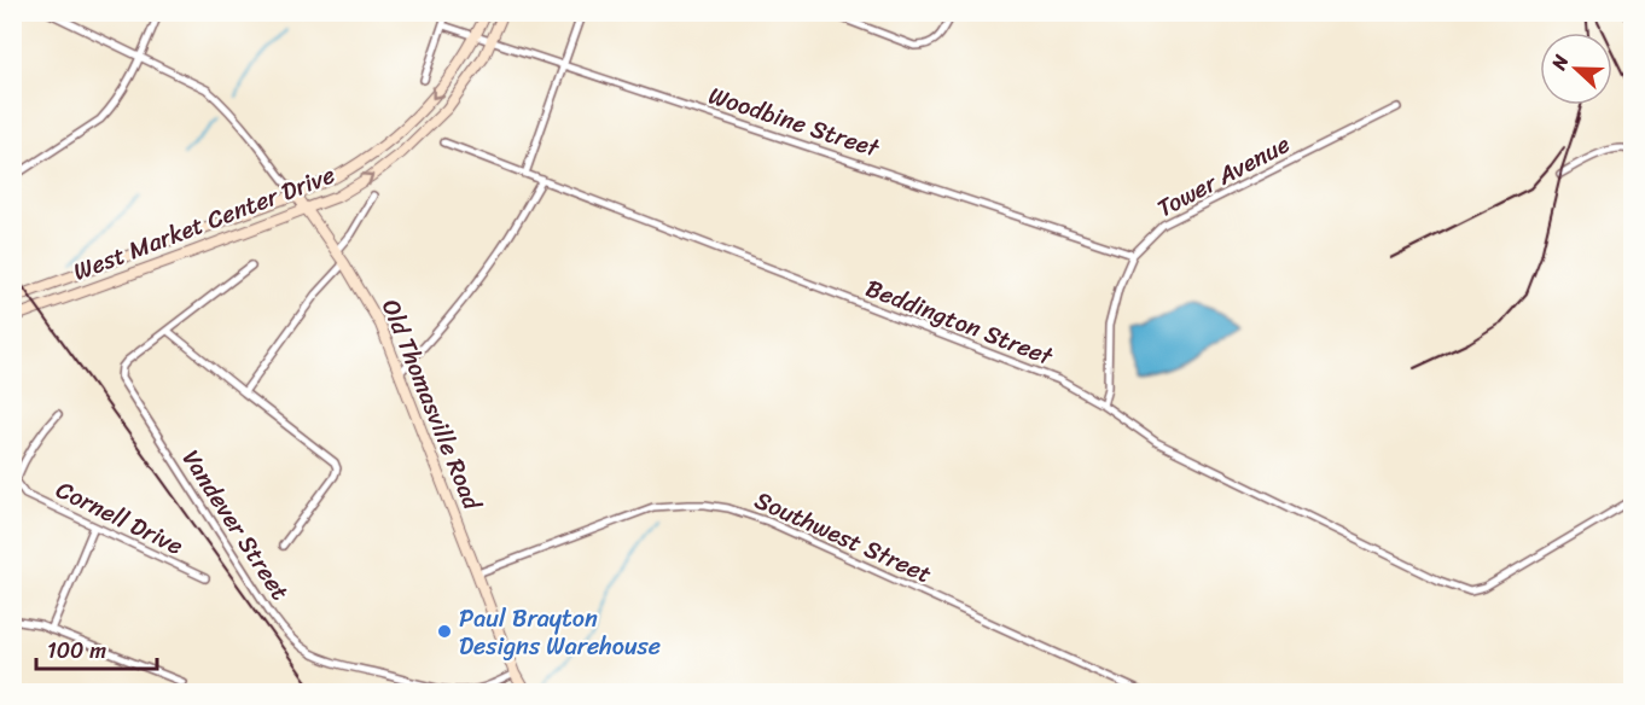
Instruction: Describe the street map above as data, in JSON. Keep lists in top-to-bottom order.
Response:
{
  "streets": {
    "main road": ["West Market Center Drive", "Old Thomasville Road"],
    "street": [
      "Woodbine Street",
      "Tower Avenue",
      "Beddington Street",
      "Cornell Drive",
      "Vandever Street",
      "Southwest Street"
    ]
  },
  "crossings": [
    ["Woodbine Street", "Tower Avenue"],
    ["Woodbine Street", "West Market Center Drive"],
    ["Tower Avenue", "Beddington Street"],
    ["West Market Center Drive", "Old Thomasville Road"],
    ["Old Thomasville Road", "Vandever Street"],
    ["Old Thomasville Road", "Southwest Street"]
  ],
  "places": ["Paul Brayton Designs Warehouse"],
  "scale_bar": "100 m",
  "north": "left"
}
